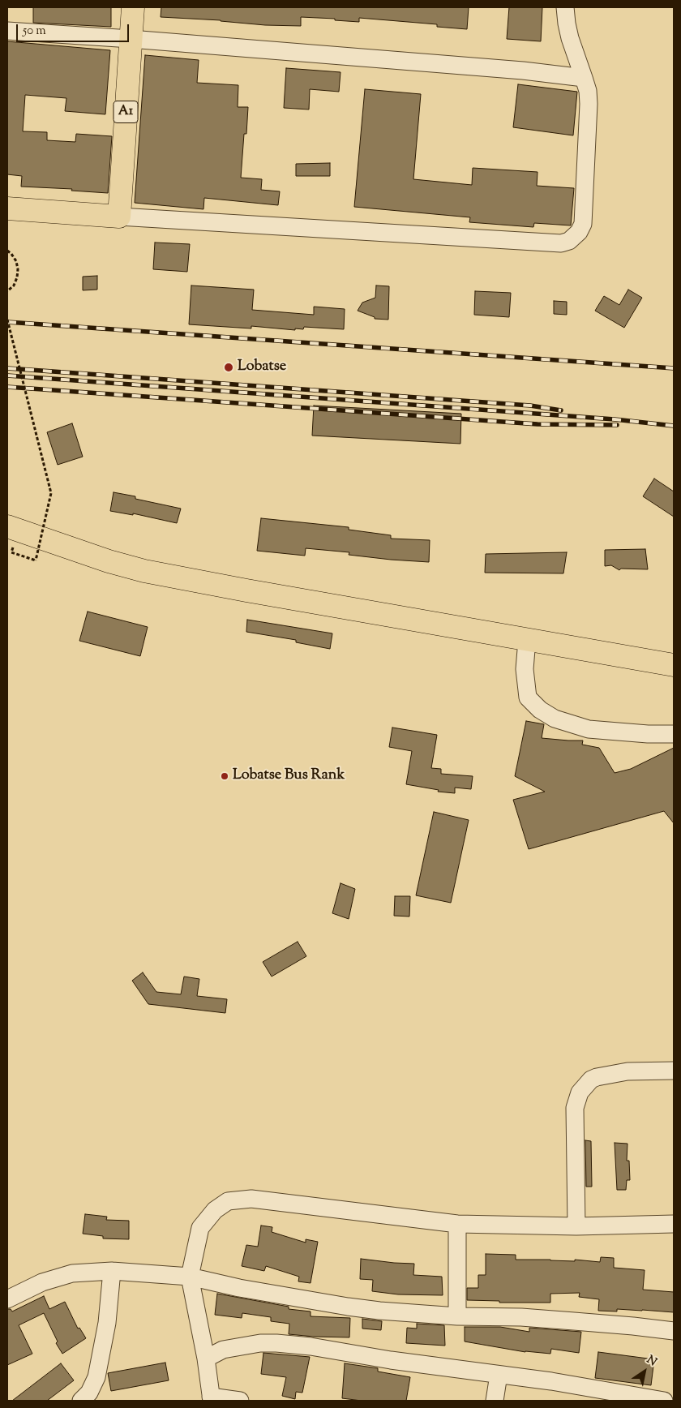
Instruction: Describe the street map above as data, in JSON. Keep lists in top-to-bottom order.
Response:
{
  "streets": {
    "main road": ["A1"]
  },
  "places": ["Lobatse", "Lobatse Bus Rank"],
  "scale_bar": "50 m",
  "north": "top right"
}
